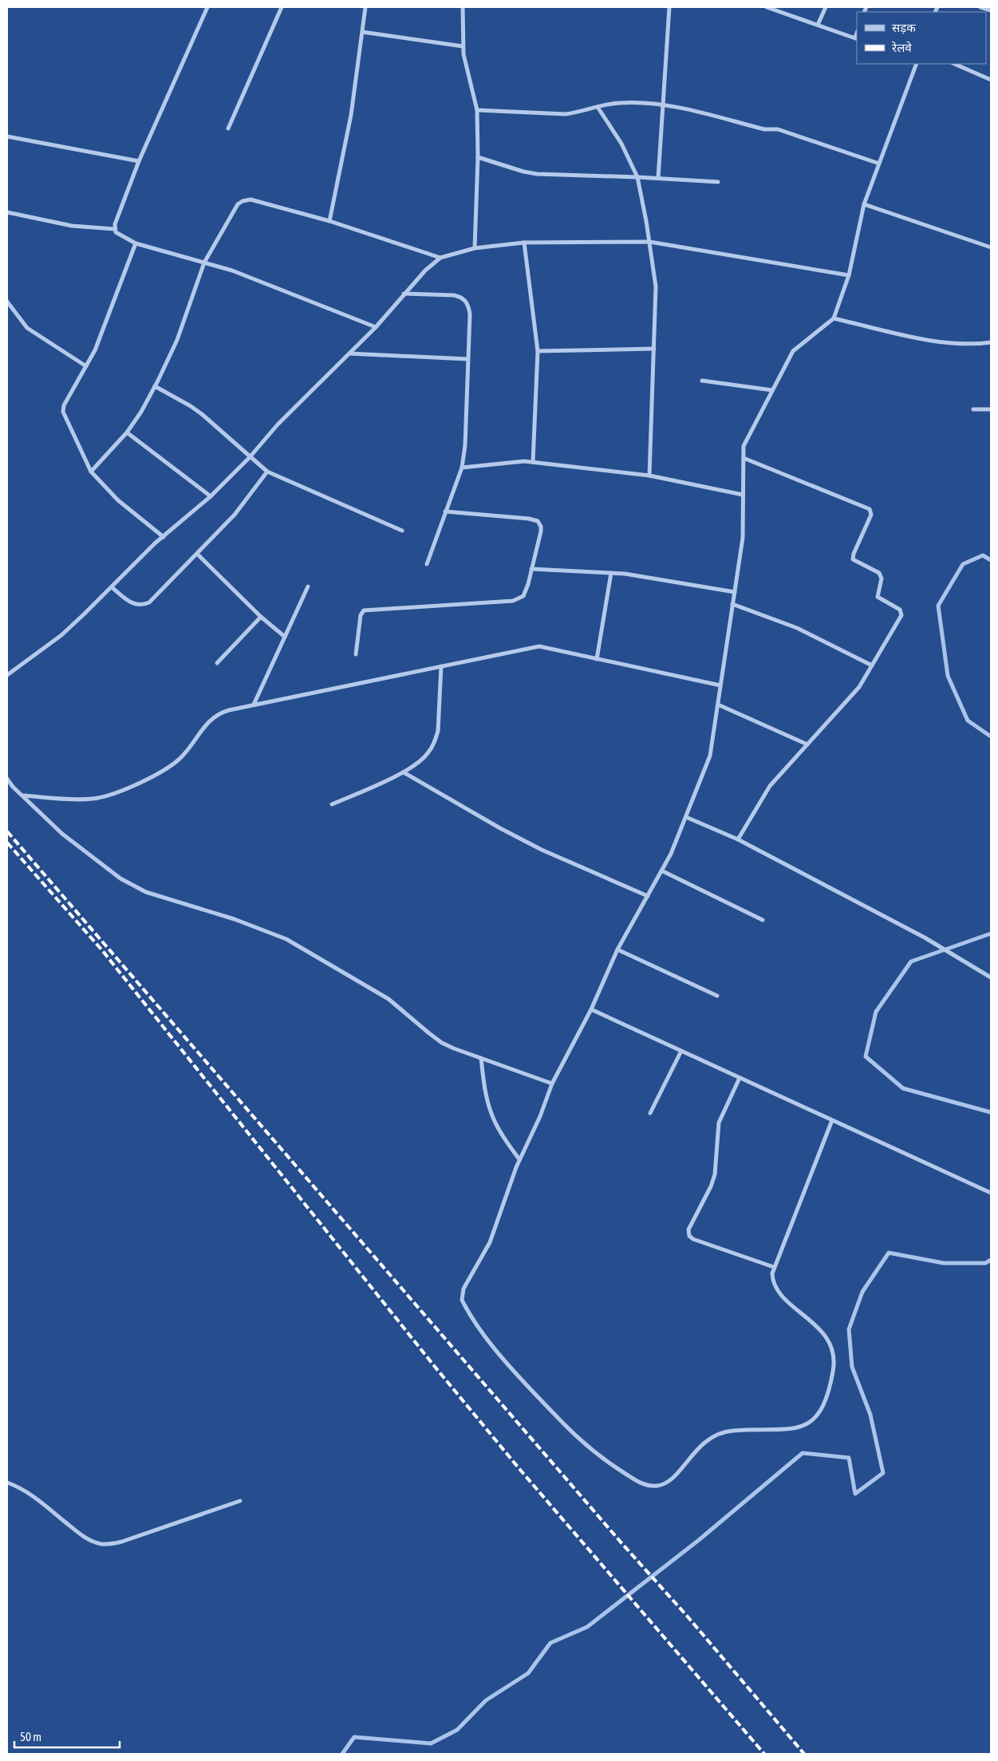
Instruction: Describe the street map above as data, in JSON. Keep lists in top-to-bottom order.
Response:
{
  "legend": ["सड़क", "रेलवे"],
  "scale_bar": "50 m"
}
